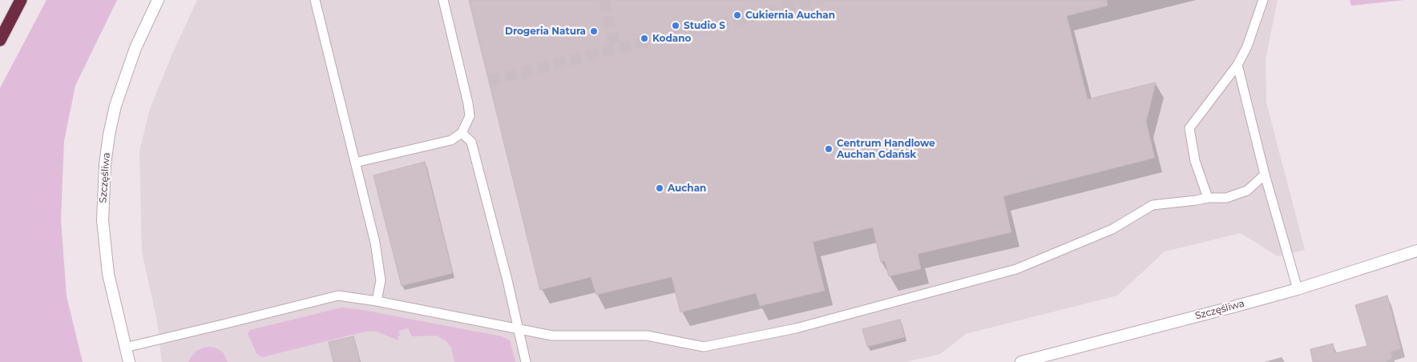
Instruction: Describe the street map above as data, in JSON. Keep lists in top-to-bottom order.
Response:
{
  "streets": {
    "street": ["Szczęśliwa"]
  },
  "places": [
    "Cukiernia Auchan",
    "Studio S",
    "Drogeria Natura",
    "Kodano",
    "Centrum Handlowe Auchan Gdańsk",
    "Auchan"
  ]
}
